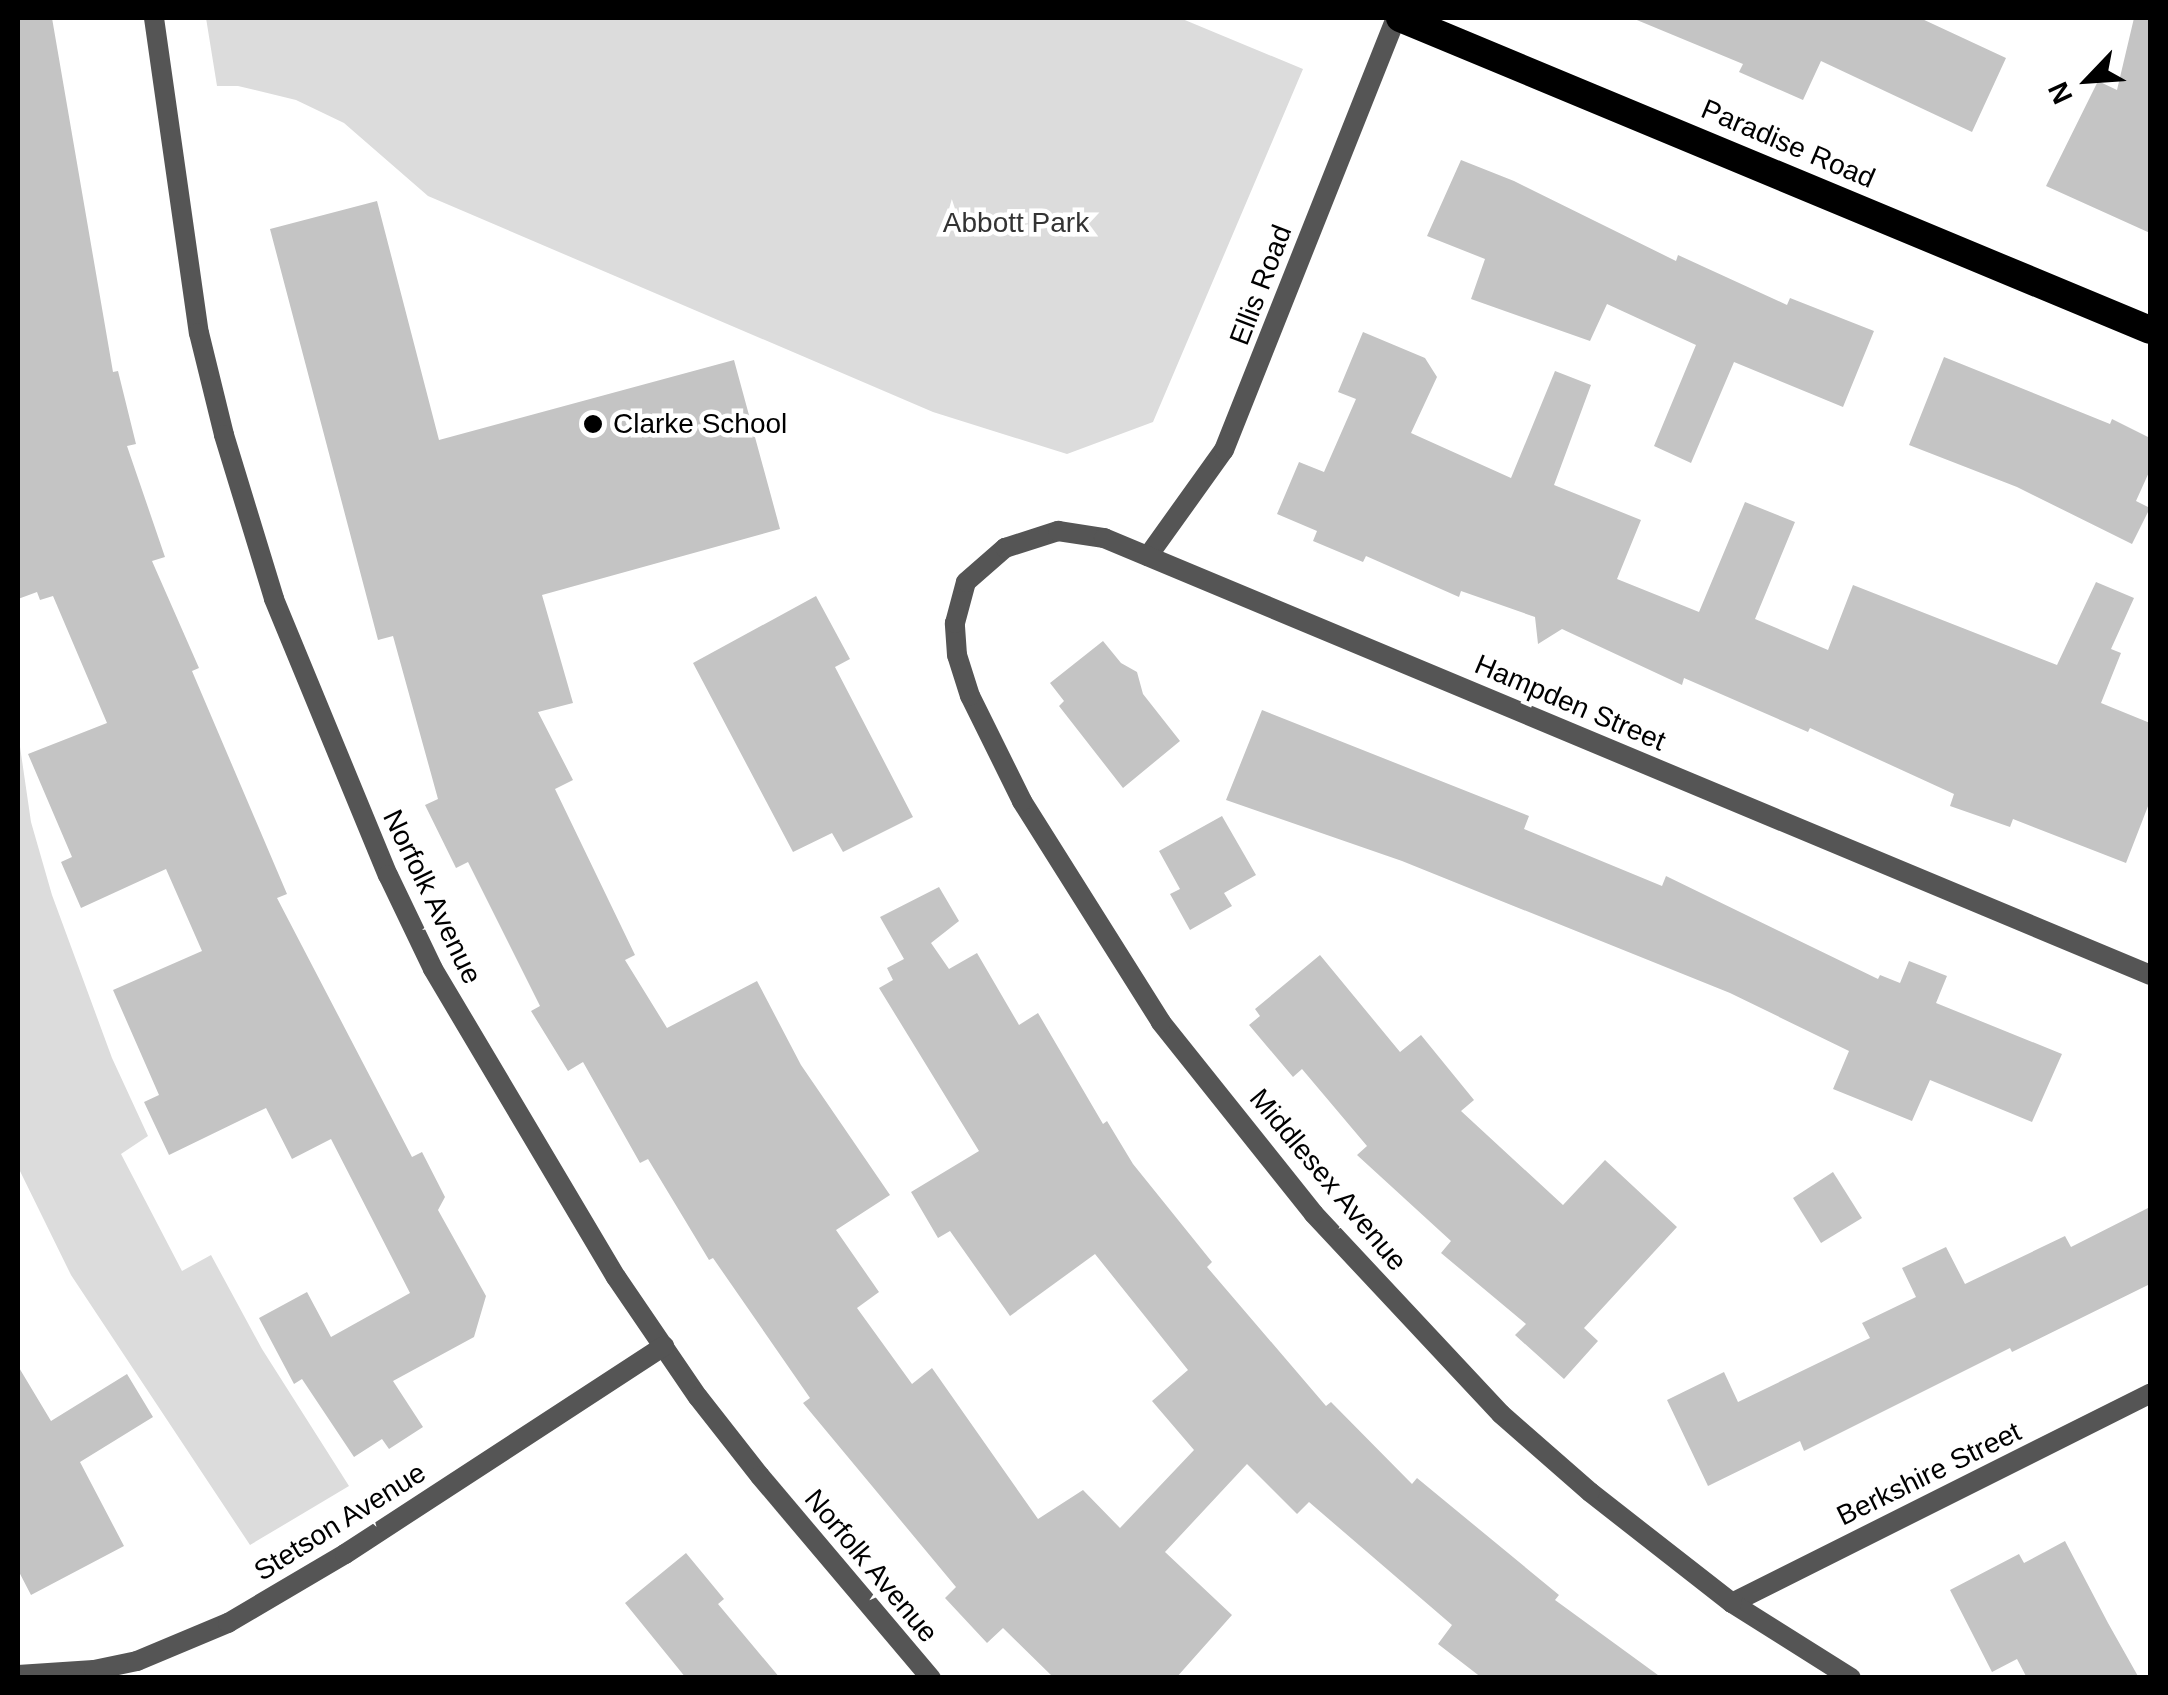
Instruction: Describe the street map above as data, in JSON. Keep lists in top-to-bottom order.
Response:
{
  "streets": {
    "highway": ["Paradise Road"],
    "street": [
      "Ellis Road",
      "Hampden Street",
      "Norfolk Avenue",
      "Middlesex Avenue",
      "Berkshire Street",
      "Stetson Avenue"
    ]
  },
  "crossings": [
    ["Paradise Road", "Ellis Road"],
    ["Ellis Road", "Hampden Street"],
    ["Hampden Street", "Middlesex Avenue"],
    ["Norfolk Avenue", "Stetson Avenue"],
    ["Middlesex Avenue", "Berkshire Street"]
  ],
  "parks": ["Abbott Park"],
  "places": ["Clarke School"],
  "north": "bottom left"
}
